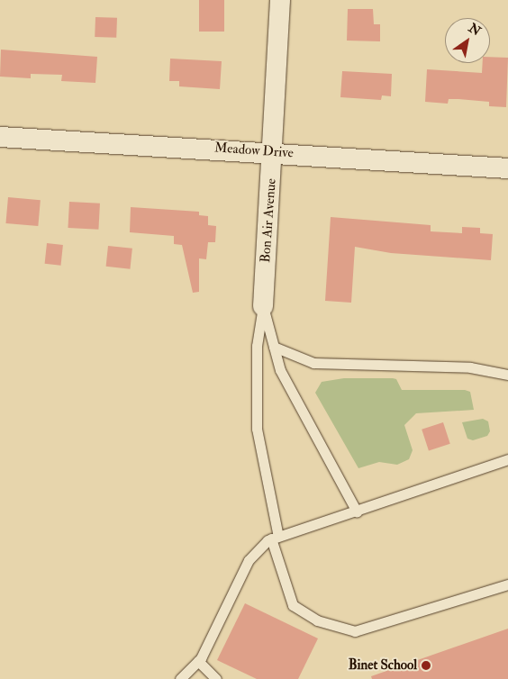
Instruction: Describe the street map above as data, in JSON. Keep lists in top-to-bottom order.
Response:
{
  "streets": {
    "street": ["Meadow Drive", "Bon Air Avenue"]
  },
  "crossings": [
    ["Meadow Drive", "Bon Air Avenue"]
  ],
  "places": ["Binet School"],
  "north": "top right"
}
